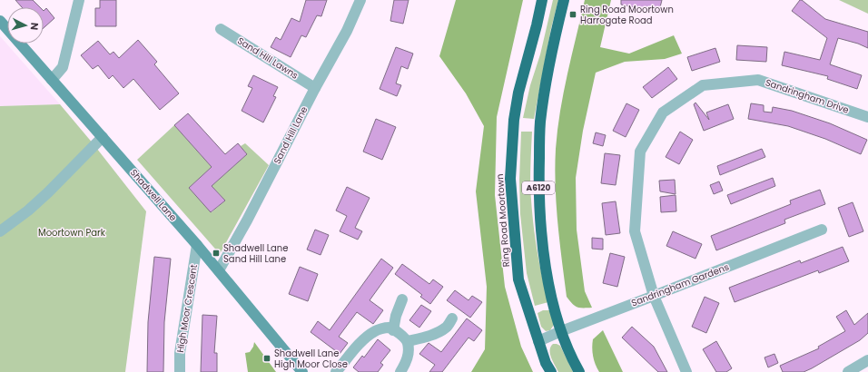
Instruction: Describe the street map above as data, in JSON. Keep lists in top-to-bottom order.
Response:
{
  "streets": {
    "highway": ["A6120", "Ring Road Moortown"],
    "street": [
      "Sand Hill Lawns",
      "Sandringham Drive",
      "Sand Hill Lane",
      "Shadwell Lane",
      "Sandringham Gardens",
      "High Moor Crescent"
    ]
  },
  "crossings": [
    ["Sand Hill Lawns", "Sand Hill Lane"],
    ["Sandringham Drive", "Sandringham Gardens"],
    ["Sand Hill Lane", "Shadwell Lane"],
    ["A6120", "Sandringham Gardens"],
    ["Shadwell Lane", "High Moor Crescent"],
    ["Ring Road Moortown", "Sandringham Gardens"]
  ],
  "parks": ["Moortown Park"],
  "places": {
    "transit": ["Ring Road Moortown Harrogate Road", "Shadwell Lane Sand Hill Lane", "Shadwell Lane High Moor Close"]
  },
  "north": "right"
}
